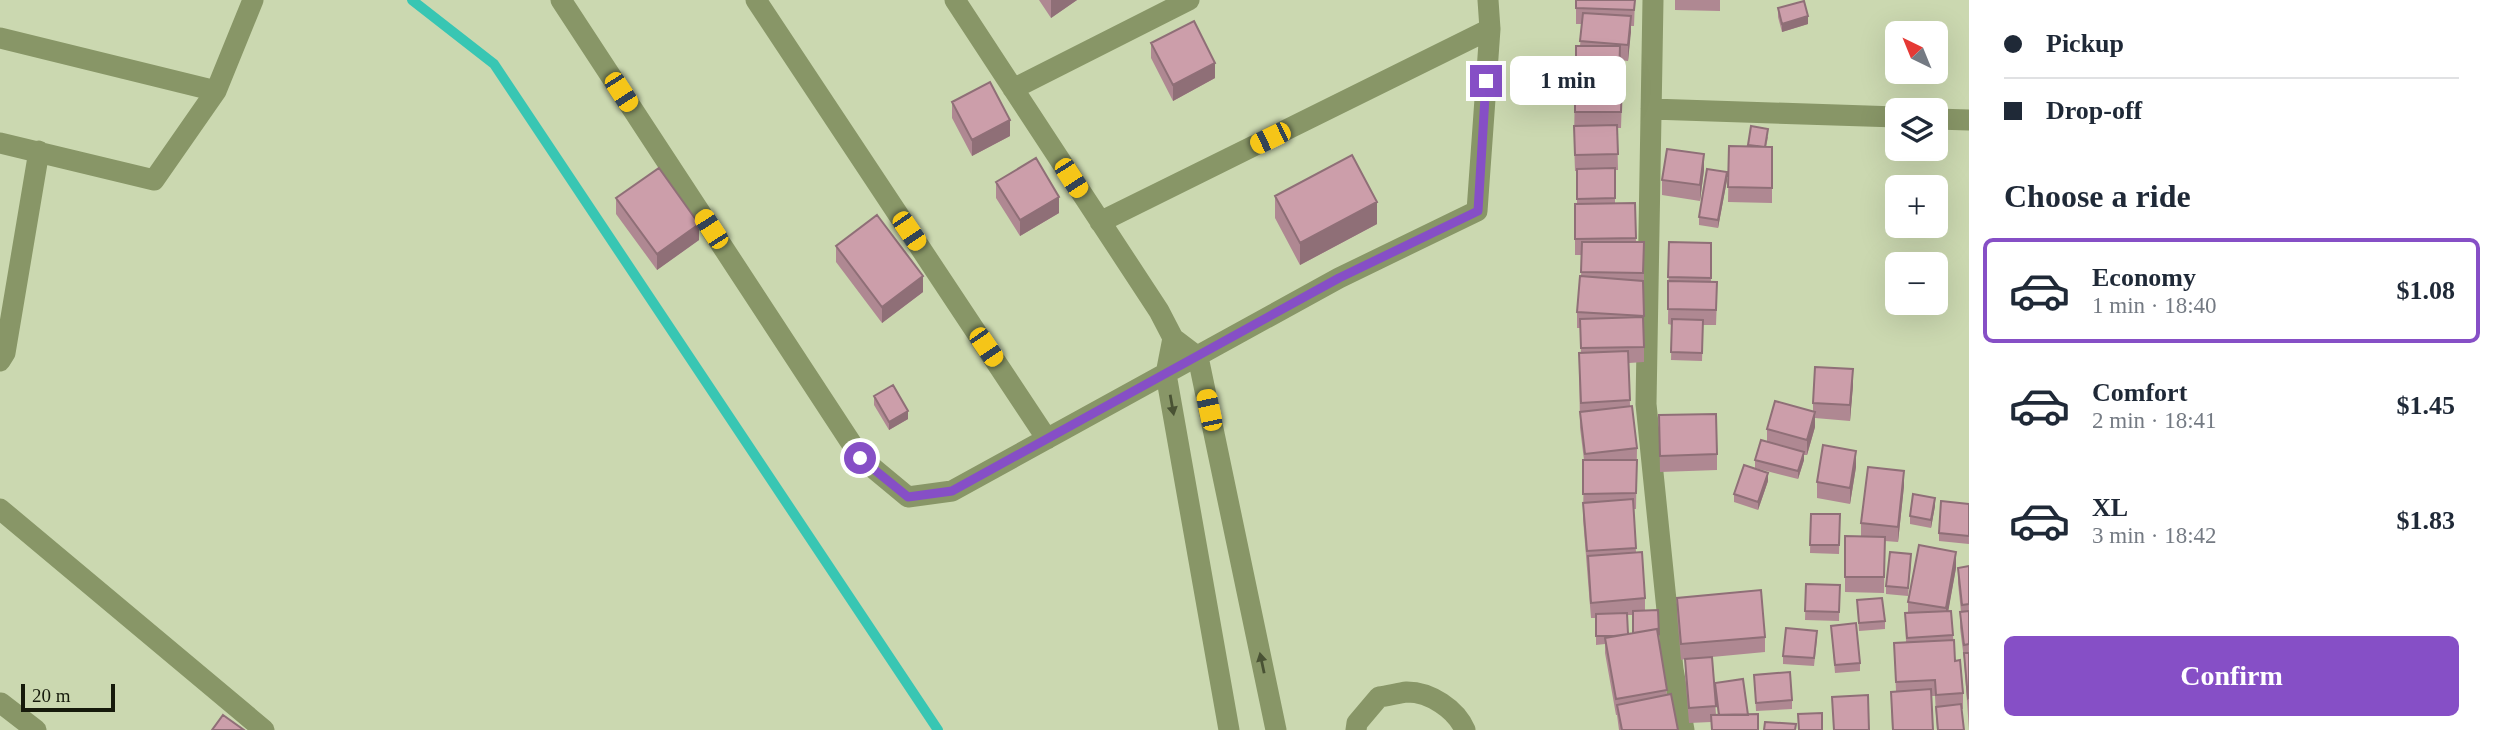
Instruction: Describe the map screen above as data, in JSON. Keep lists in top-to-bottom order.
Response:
{
  "scale_bar": "20 m",
  "north": "top left",
  "page": {
    "banner": ["Pickup", "Drop-off"],
    "map_buttons": ["+", "−"],
    "bubble": "1 min",
    "heading": "Choose a ride",
    "list": [
      {
        "name": "Economy",
        "note": "1 min · 18:40",
        "value": "$1.08"
      },
      {
        "name": "Comfort",
        "note": "2 min · 18:41",
        "value": "$1.45"
      },
      {
        "name": "XL",
        "note": "3 min · 18:42",
        "value": "$1.83"
      }
    ],
    "buttons": "Confirm",
    "scale": "20 m"
  }
}
